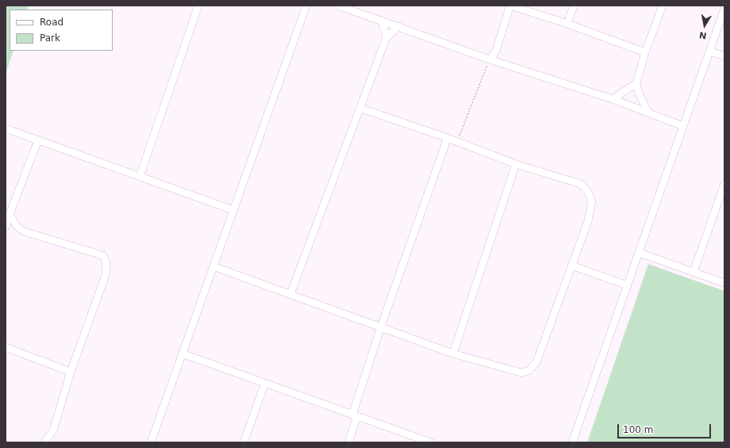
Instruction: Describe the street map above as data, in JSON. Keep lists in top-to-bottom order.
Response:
{
  "legend": ["Road", "Park"],
  "scale_bar": "100 m",
  "north": "bottom"
}
